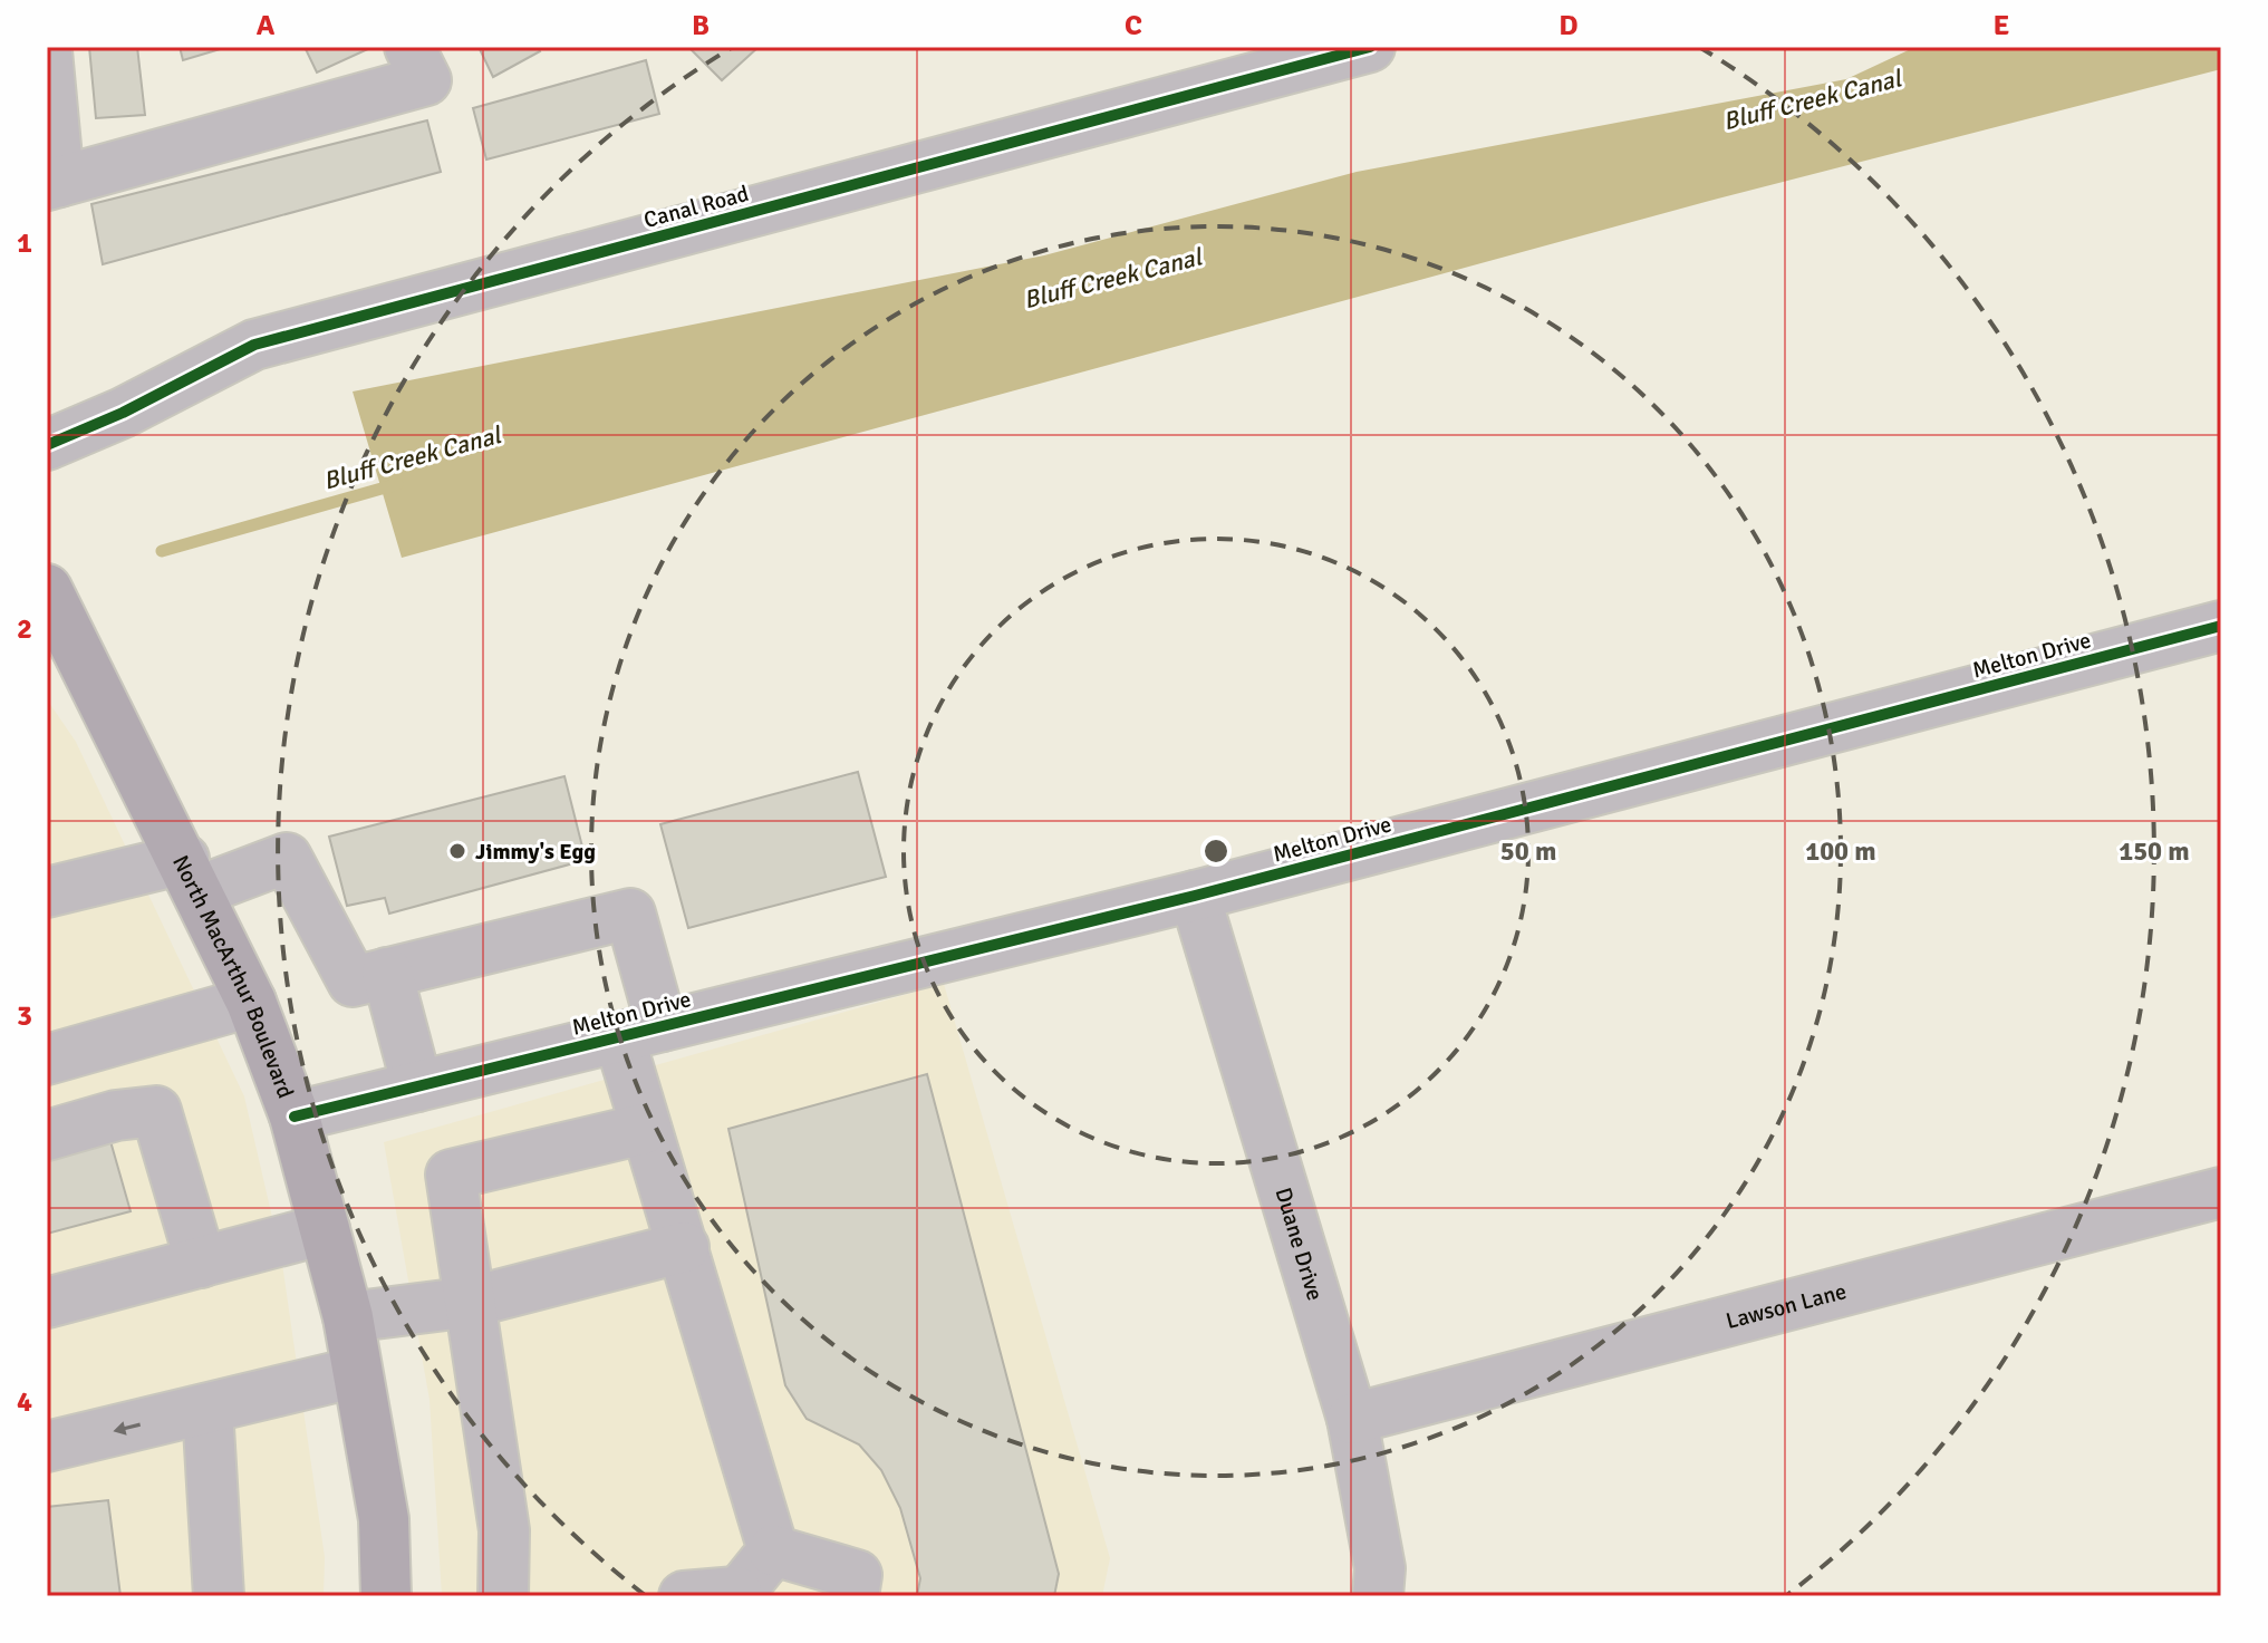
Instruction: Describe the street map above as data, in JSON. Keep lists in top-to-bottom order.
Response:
{
  "streets": {
    "main road": ["North MacArthur Boulevard"],
    "street": [
      "Canal Road",
      "Melton Drive",
      "Duane Drive",
      "Lawson Lane"
    ]
  },
  "crossings": [
    ["Melton Drive", "North MacArthur Boulevard"],
    ["Melton Drive", "Duane Drive"],
    ["Duane Drive", "Lawson Lane"]
  ],
  "water": ["Bluff Creek Canal"],
  "places": ["Jimmy's Egg"],
  "grid": {
    "columns": [
      "A",
      "B",
      "C",
      "D",
      "E"
    ],
    "rows": [
      "1",
      "2",
      "3",
      "4"
    ]
  },
  "rings": ["50 m", "100 m", "150 m"]
}
